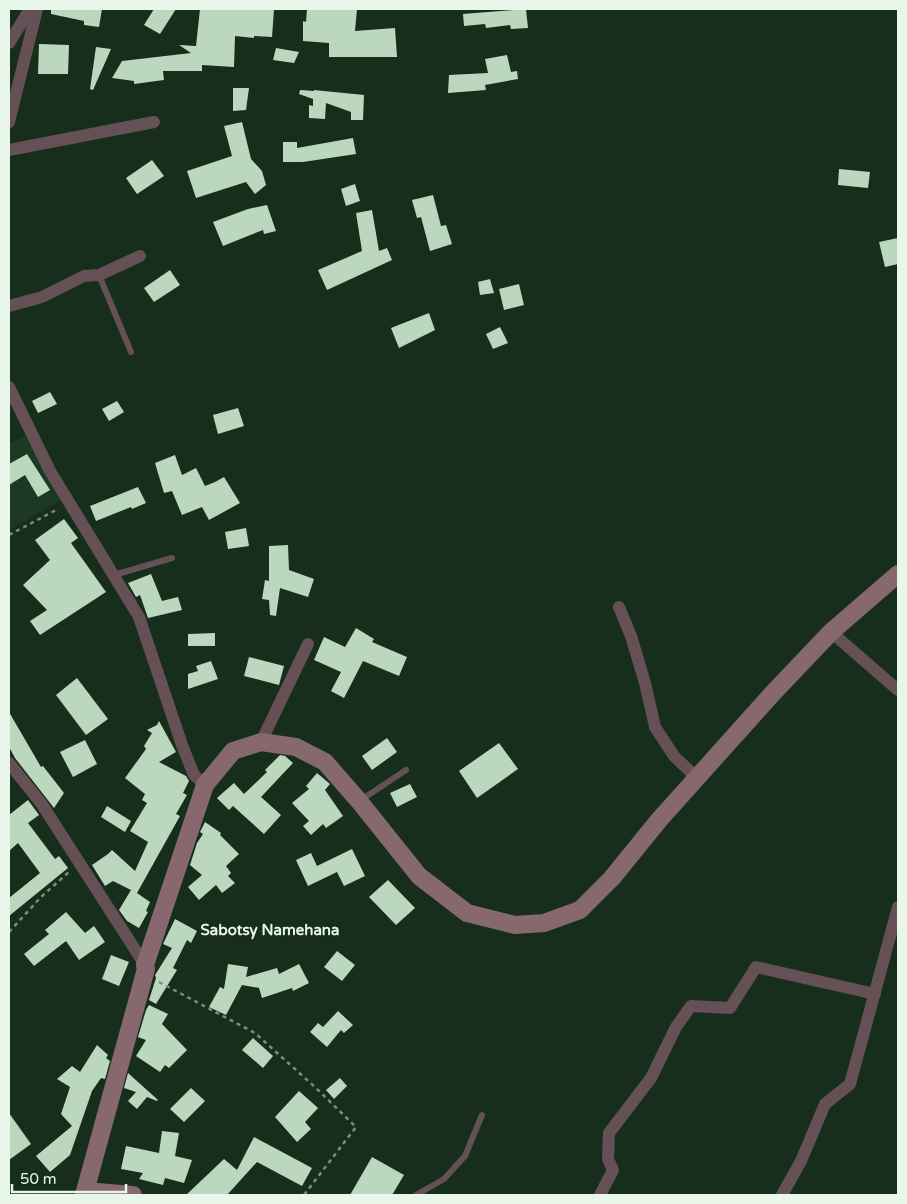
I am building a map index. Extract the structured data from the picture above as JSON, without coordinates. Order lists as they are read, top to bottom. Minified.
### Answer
{"districts":["Sabotsy Namehana"],"scale_bar":"50 m"}
